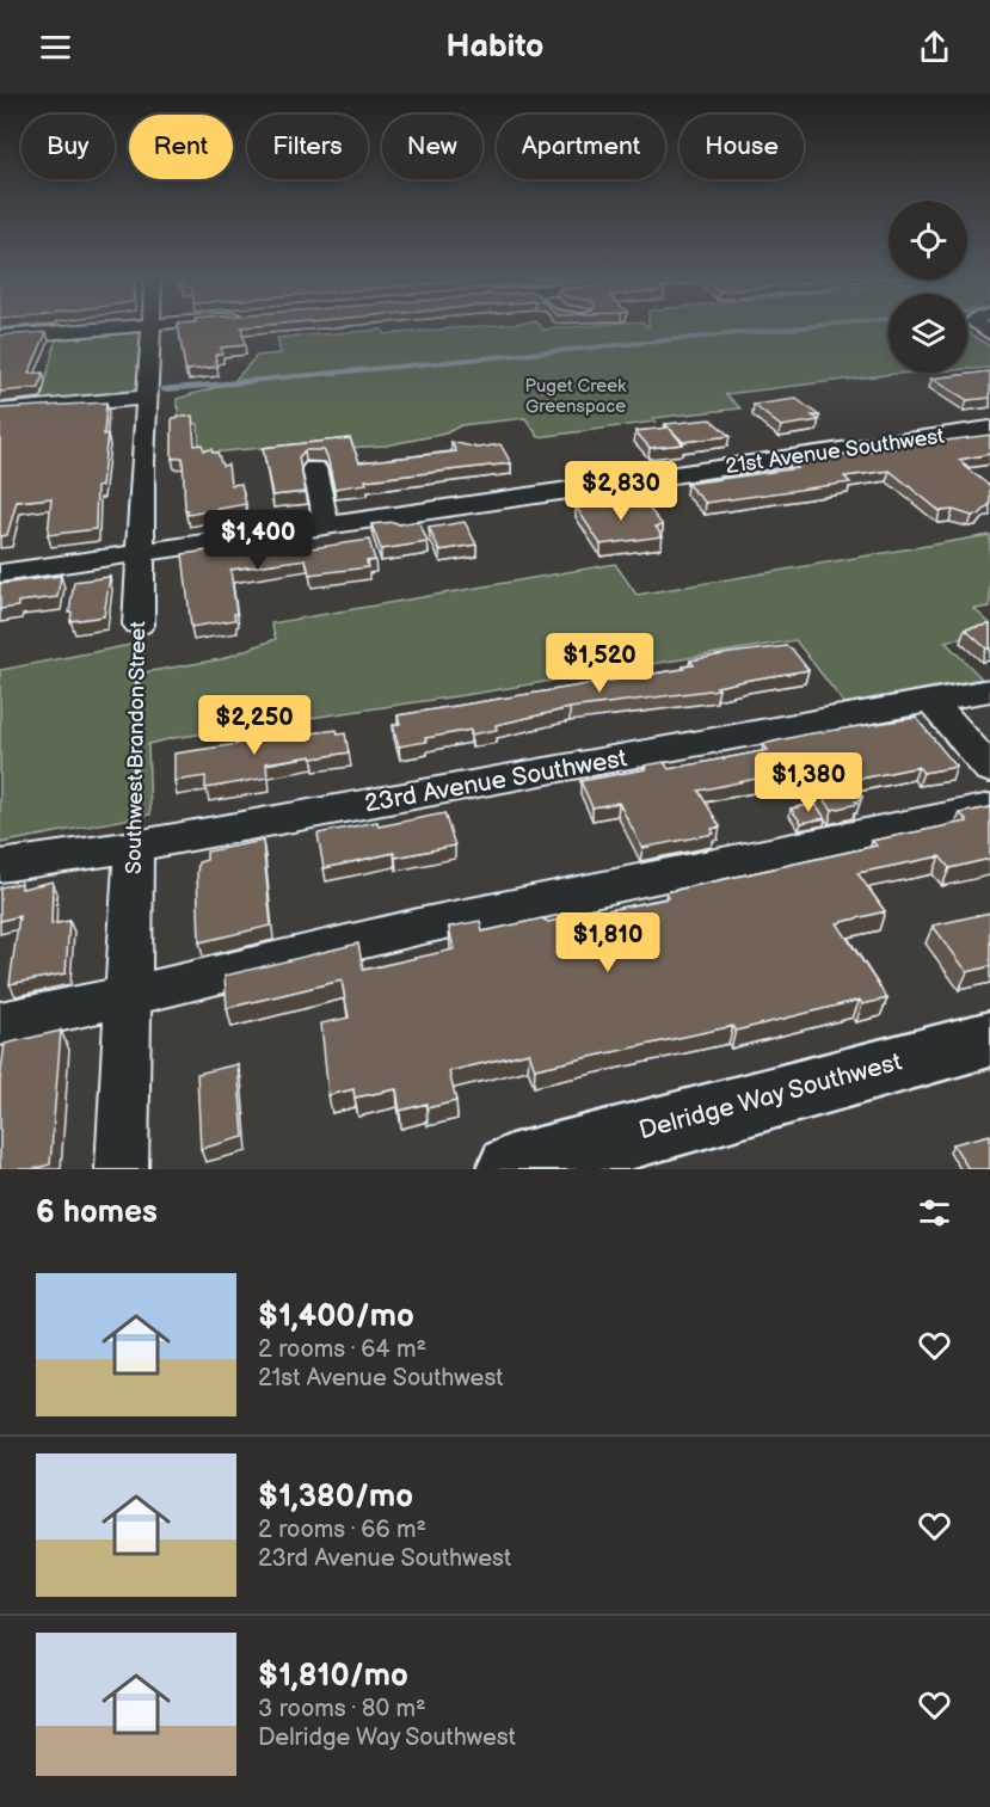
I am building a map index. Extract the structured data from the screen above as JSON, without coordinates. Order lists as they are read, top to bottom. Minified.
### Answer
{"streets":{"main road":["Delridge Way Southwest"],"street":["21st Avenue Southwest","Southwest Brandon Street","23rd Avenue Southwest"]},"crossings":[["21st Avenue Southwest","Southwest Brandon Street"],["Southwest Brandon Street","23rd Avenue Southwest"]],"parks":["Puget Creek Greenspace"],"page":{"header":"Habito","chip":["Buy","Rent","Filters","New","Apartment","House"],"price":["$2,830","$1,400","$1,520","$2,250","$1,380","$1,810"],"heading":"6 homes","list":[{"name":"$1,400/mo","note":"2 rooms · 64 m² · 21st Avenue Southwest"},{"name":"$1,380/mo","note":"2 rooms · 66 m² · 23rd Avenue Southwest"},{"name":"$1,810/mo","note":"3 rooms · 80 m² · Delridge Way Southwest"}]}}
